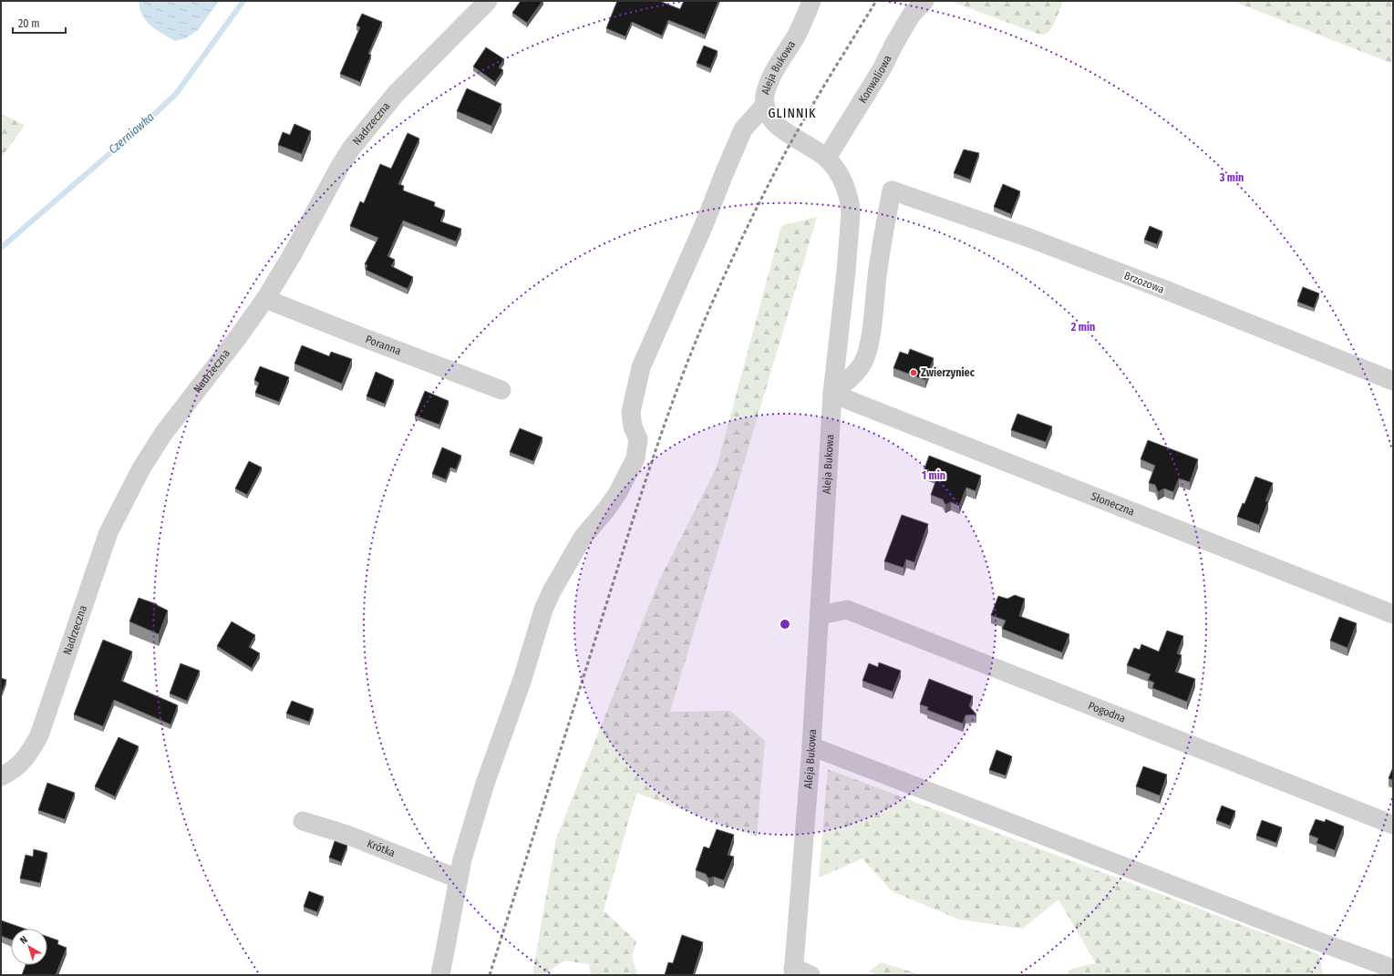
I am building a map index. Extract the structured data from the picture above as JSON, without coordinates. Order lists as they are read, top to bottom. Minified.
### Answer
{"streets":{"street":["Aleja Bukowa","Konwaliowa","Nadrzeczna","Brzozowa","Poranna","Słoneczna","Pogodna","Krótka"]},"crossings":[["Aleja Bukowa","Konwaliowa"],["Aleja Bukowa","Brzozowa"],["Aleja Bukowa","Słoneczna"],["Aleja Bukowa","Pogodna"],["Nadrzeczna","Poranna"],["Brzozowa","Słoneczna"]],"districts":["GLINNIK"],"water":["Czerniawka"],"places":["Zwierzyniec"],"scale_bar":"20 m","north":"top left","rings":["3 min","2 min","1 min"]}
